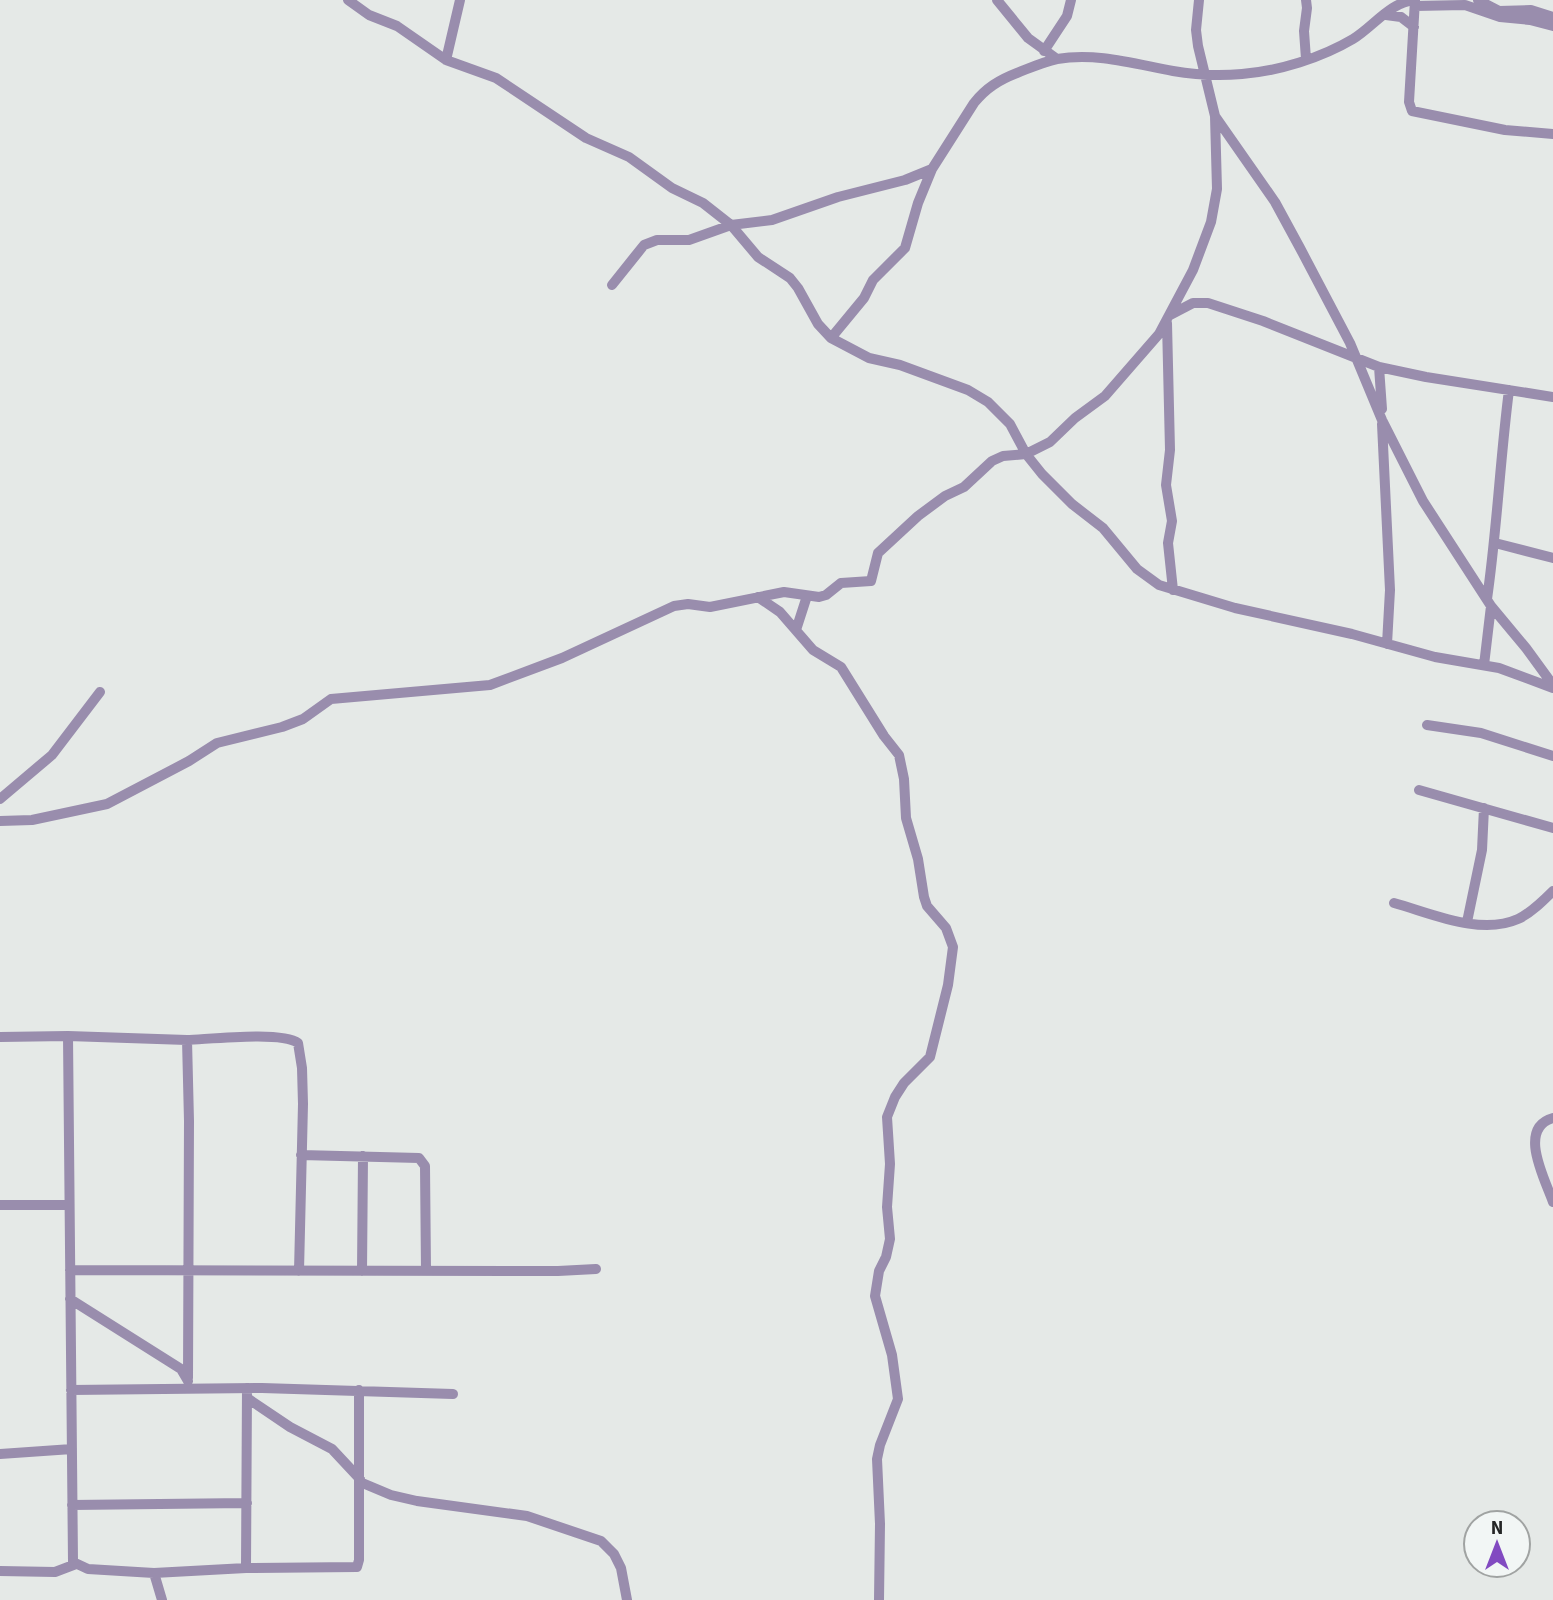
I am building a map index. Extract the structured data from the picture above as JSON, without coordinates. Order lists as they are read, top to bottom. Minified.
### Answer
{"north":"top"}
